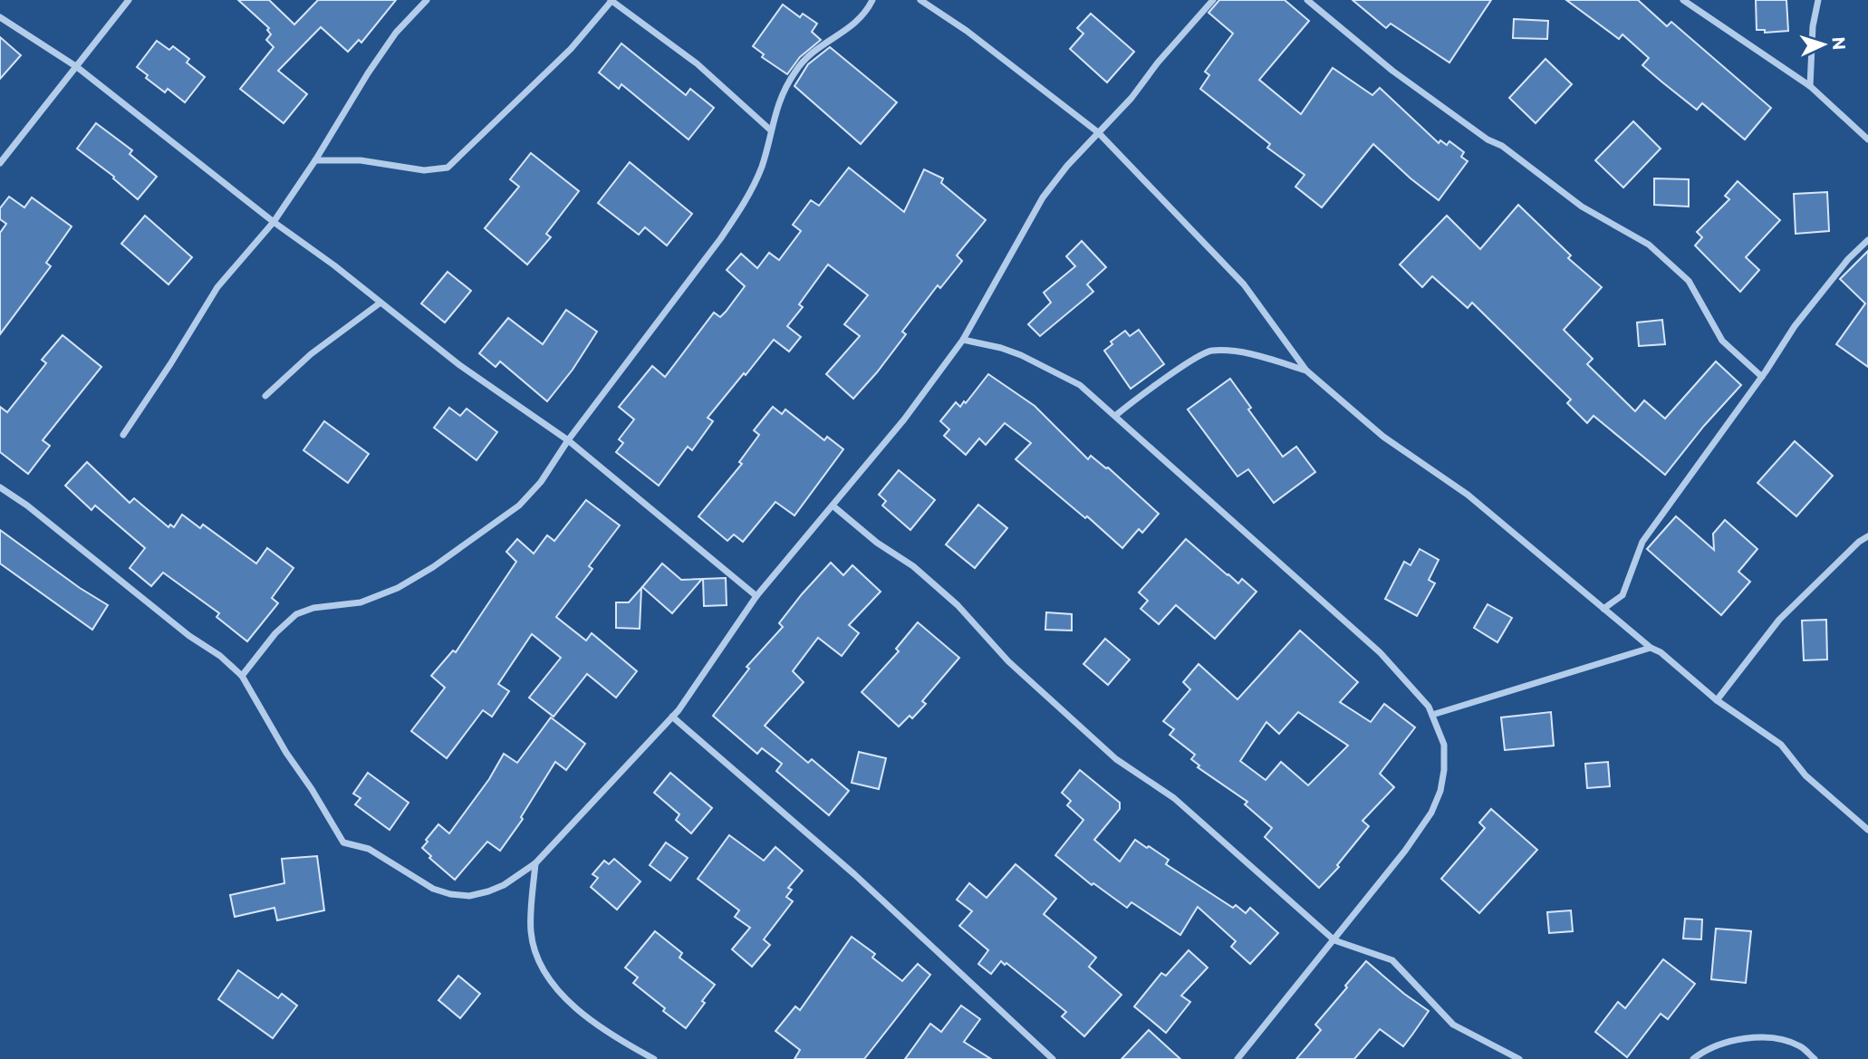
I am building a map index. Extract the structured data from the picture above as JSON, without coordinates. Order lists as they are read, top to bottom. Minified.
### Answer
{"north":"right"}
